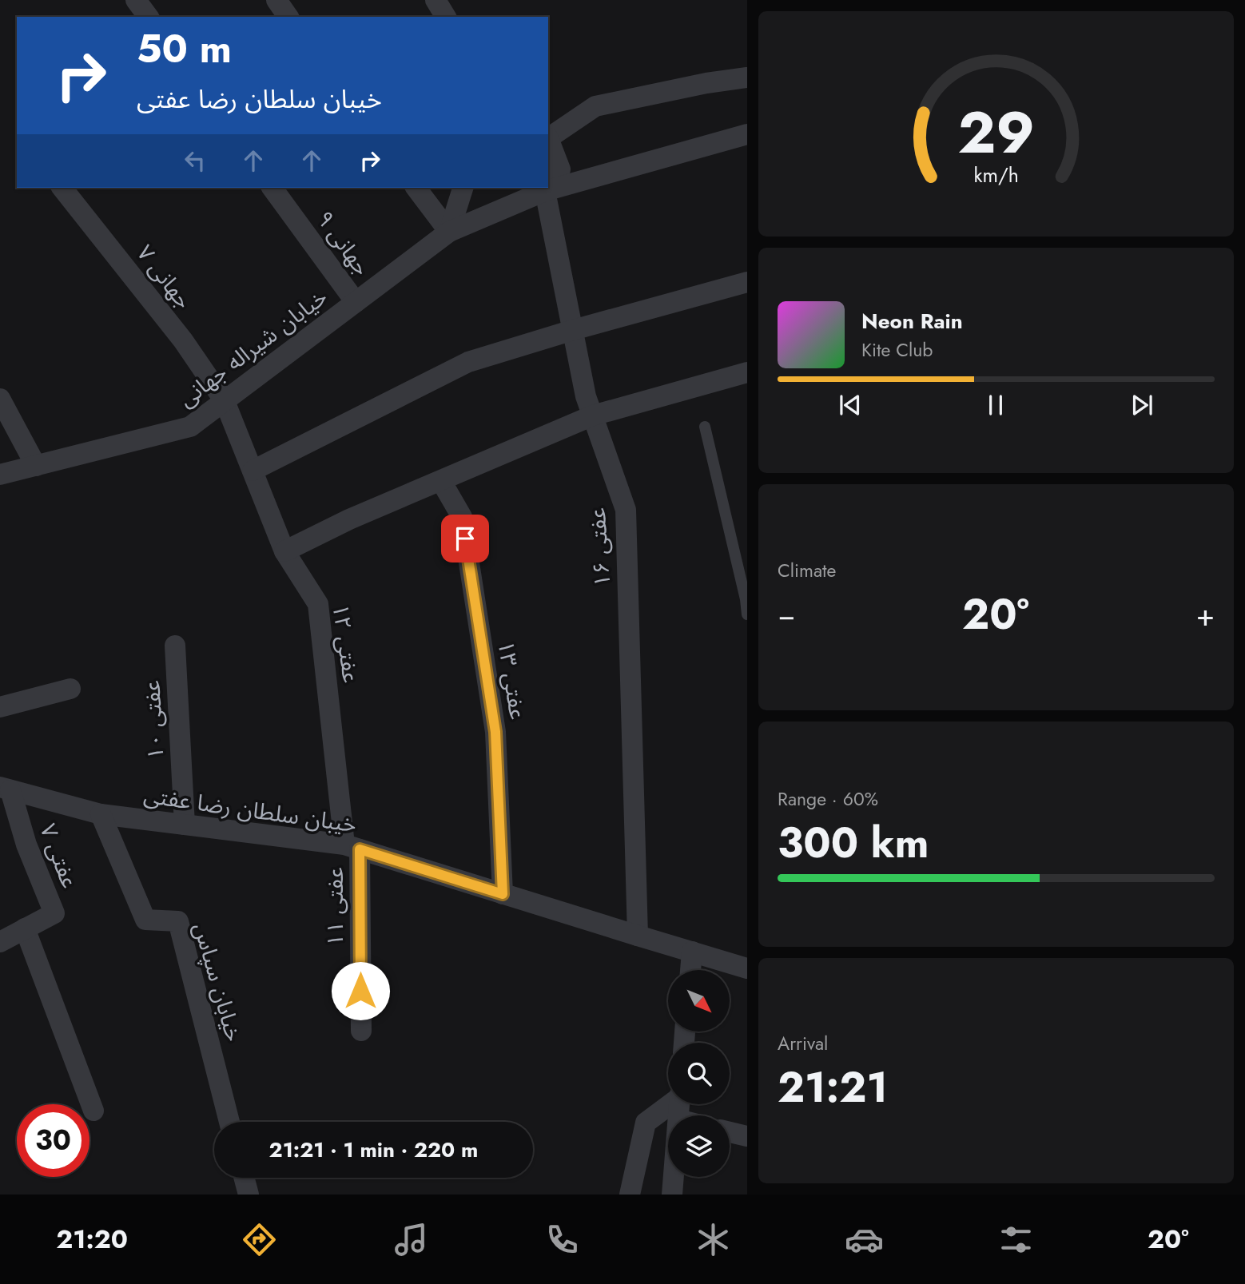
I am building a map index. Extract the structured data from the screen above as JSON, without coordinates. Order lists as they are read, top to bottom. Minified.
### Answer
{"streets":{"street":["جهانی ۹","جهانی ۷","خیابان شیراله جهانی","عفتی ۱۶","عفتی ۱۲","عفتی ۱۳","عفتی ۱۰","خیبان سلطان رضا عفتی","عفتی ۷","عفتی ۱۱","خیابان سپاس"]},"crossings":[["جهانی ۹","خیابان شیراله جهانی"],["جهانی ۷","خیابان شیراله جهانی"],["جهانی ۷","عفتی ۱۲"],["خیابان شیراله جهانی","عفتی ۱۶"],["خیابان شیراله جهانی","عفتی ۱۲"],["عفتی ۱۶","خیبان سلطان رضا عفتی"],["عفتی ۱۲","خیبان سلطان رضا عفتی"],["عفتی ۱۲","عفتی ۱۱"],["عفتی ۱۳","خیبان سلطان رضا عفتی"],["عفتی ۱۰","خیبان سلطان رضا عفتی"],["خیبان سلطان رضا عفتی","عفتی ۷"],["خیبان سلطان رضا عفتی","عفتی ۱۱"],["خیبان سلطان رضا عفتی","خیابان سپاس"]],"north":"bottom right","page":{"turn":["50 m","خیبان سلطان رضا عفتی"],"song":["Neon Rain","Kite Club"],"tile":["Climate",["Range · 60%","300 km"],["Arrival","21:21"]],"heat":["−","20°","+"],"limit":"30","trip":"21:21 · 1 min · 220 m","tabs":["21:20","20°"],"gauge":["29","km/h"]}}
